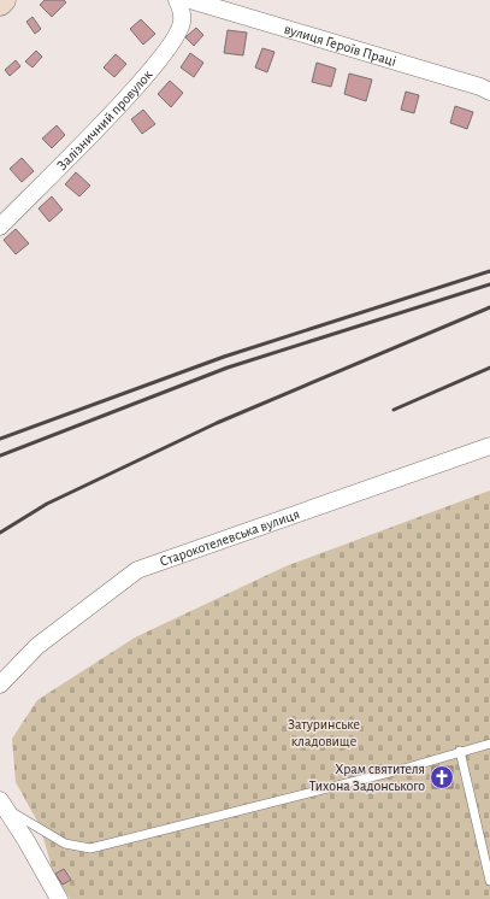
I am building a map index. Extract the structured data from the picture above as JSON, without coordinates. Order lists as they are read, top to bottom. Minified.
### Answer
{"streets":{"street":["вулиця Героїв Праці","Залізничний провулок","Старокотелевська вулиця"]},"parks":["Затуринське кладовище"],"places":{"church":["Храм святителя Тихона Задонського"]}}
